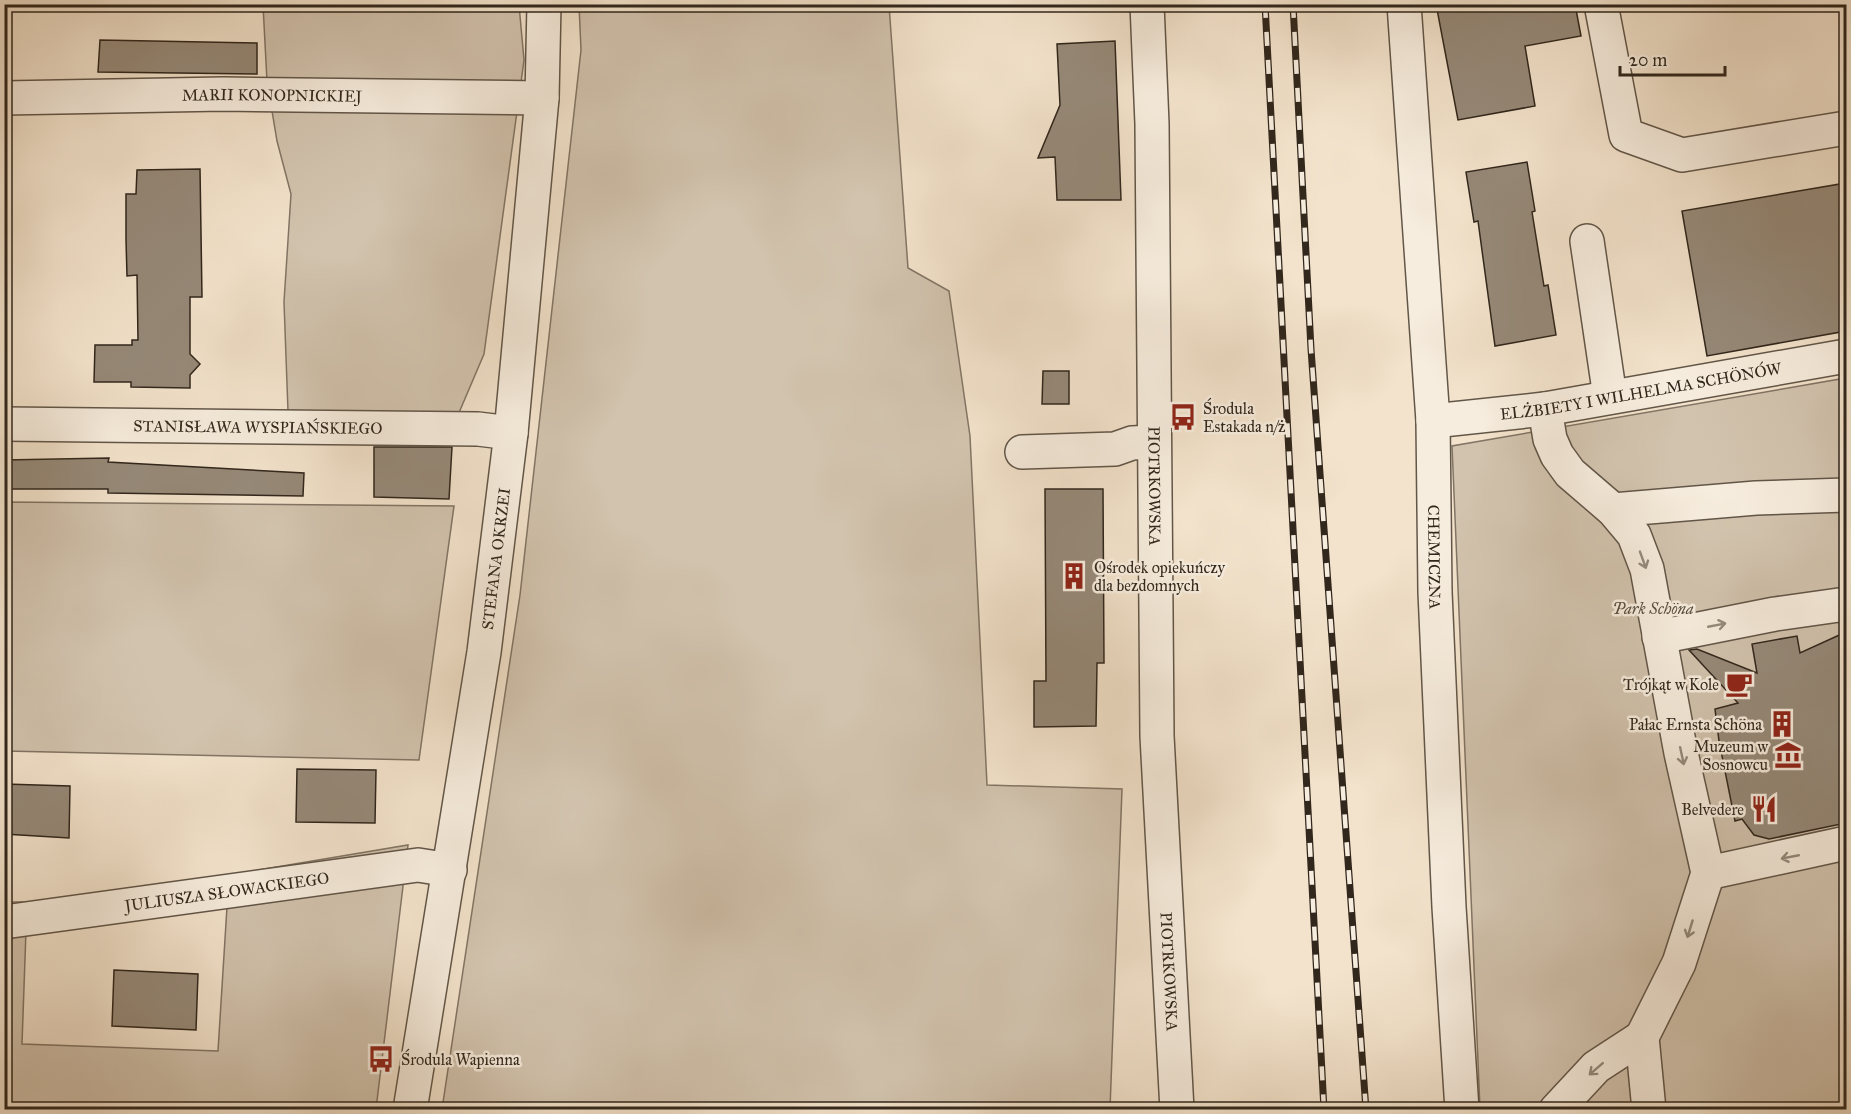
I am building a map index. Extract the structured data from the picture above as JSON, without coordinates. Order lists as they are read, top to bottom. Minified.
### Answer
{"streets":{"street":["MARII KONOPNICKIEJ","ELŻBIETY I WILHELMA SCHÖNÓW","STANISŁAWA WYSPIAŃSKIEGO","PIOTRKOWSKA","CHEMICZNA","STEFANA OKRZEI","JULIUSZA SŁOWACKIEGO"]},"crossings":[["MARII KONOPNICKIEJ","STEFANA OKRZEI"],["ELŻBIETY I WILHELMA SCHÖNÓW","CHEMICZNA"],["STANISŁAWA WYSPIAŃSKIEGO","STEFANA OKRZEI"],["STEFANA OKRZEI","JULIUSZA SŁOWACKIEGO"]],"parks":["Park Schöna"],"places":{"bus stop":["Środula Estakada n/ż","Środula Wapienna"],"building":["Ośrodek opiekuńczy dla bezdomnych","Pałac Ernsta Schöna"],"cafe":["Trójkąt w Kole"],"museum":["Muzeum w Sosnowcu"],"restaurant":["Belvedere"]},"scale_bar":"20 m"}
